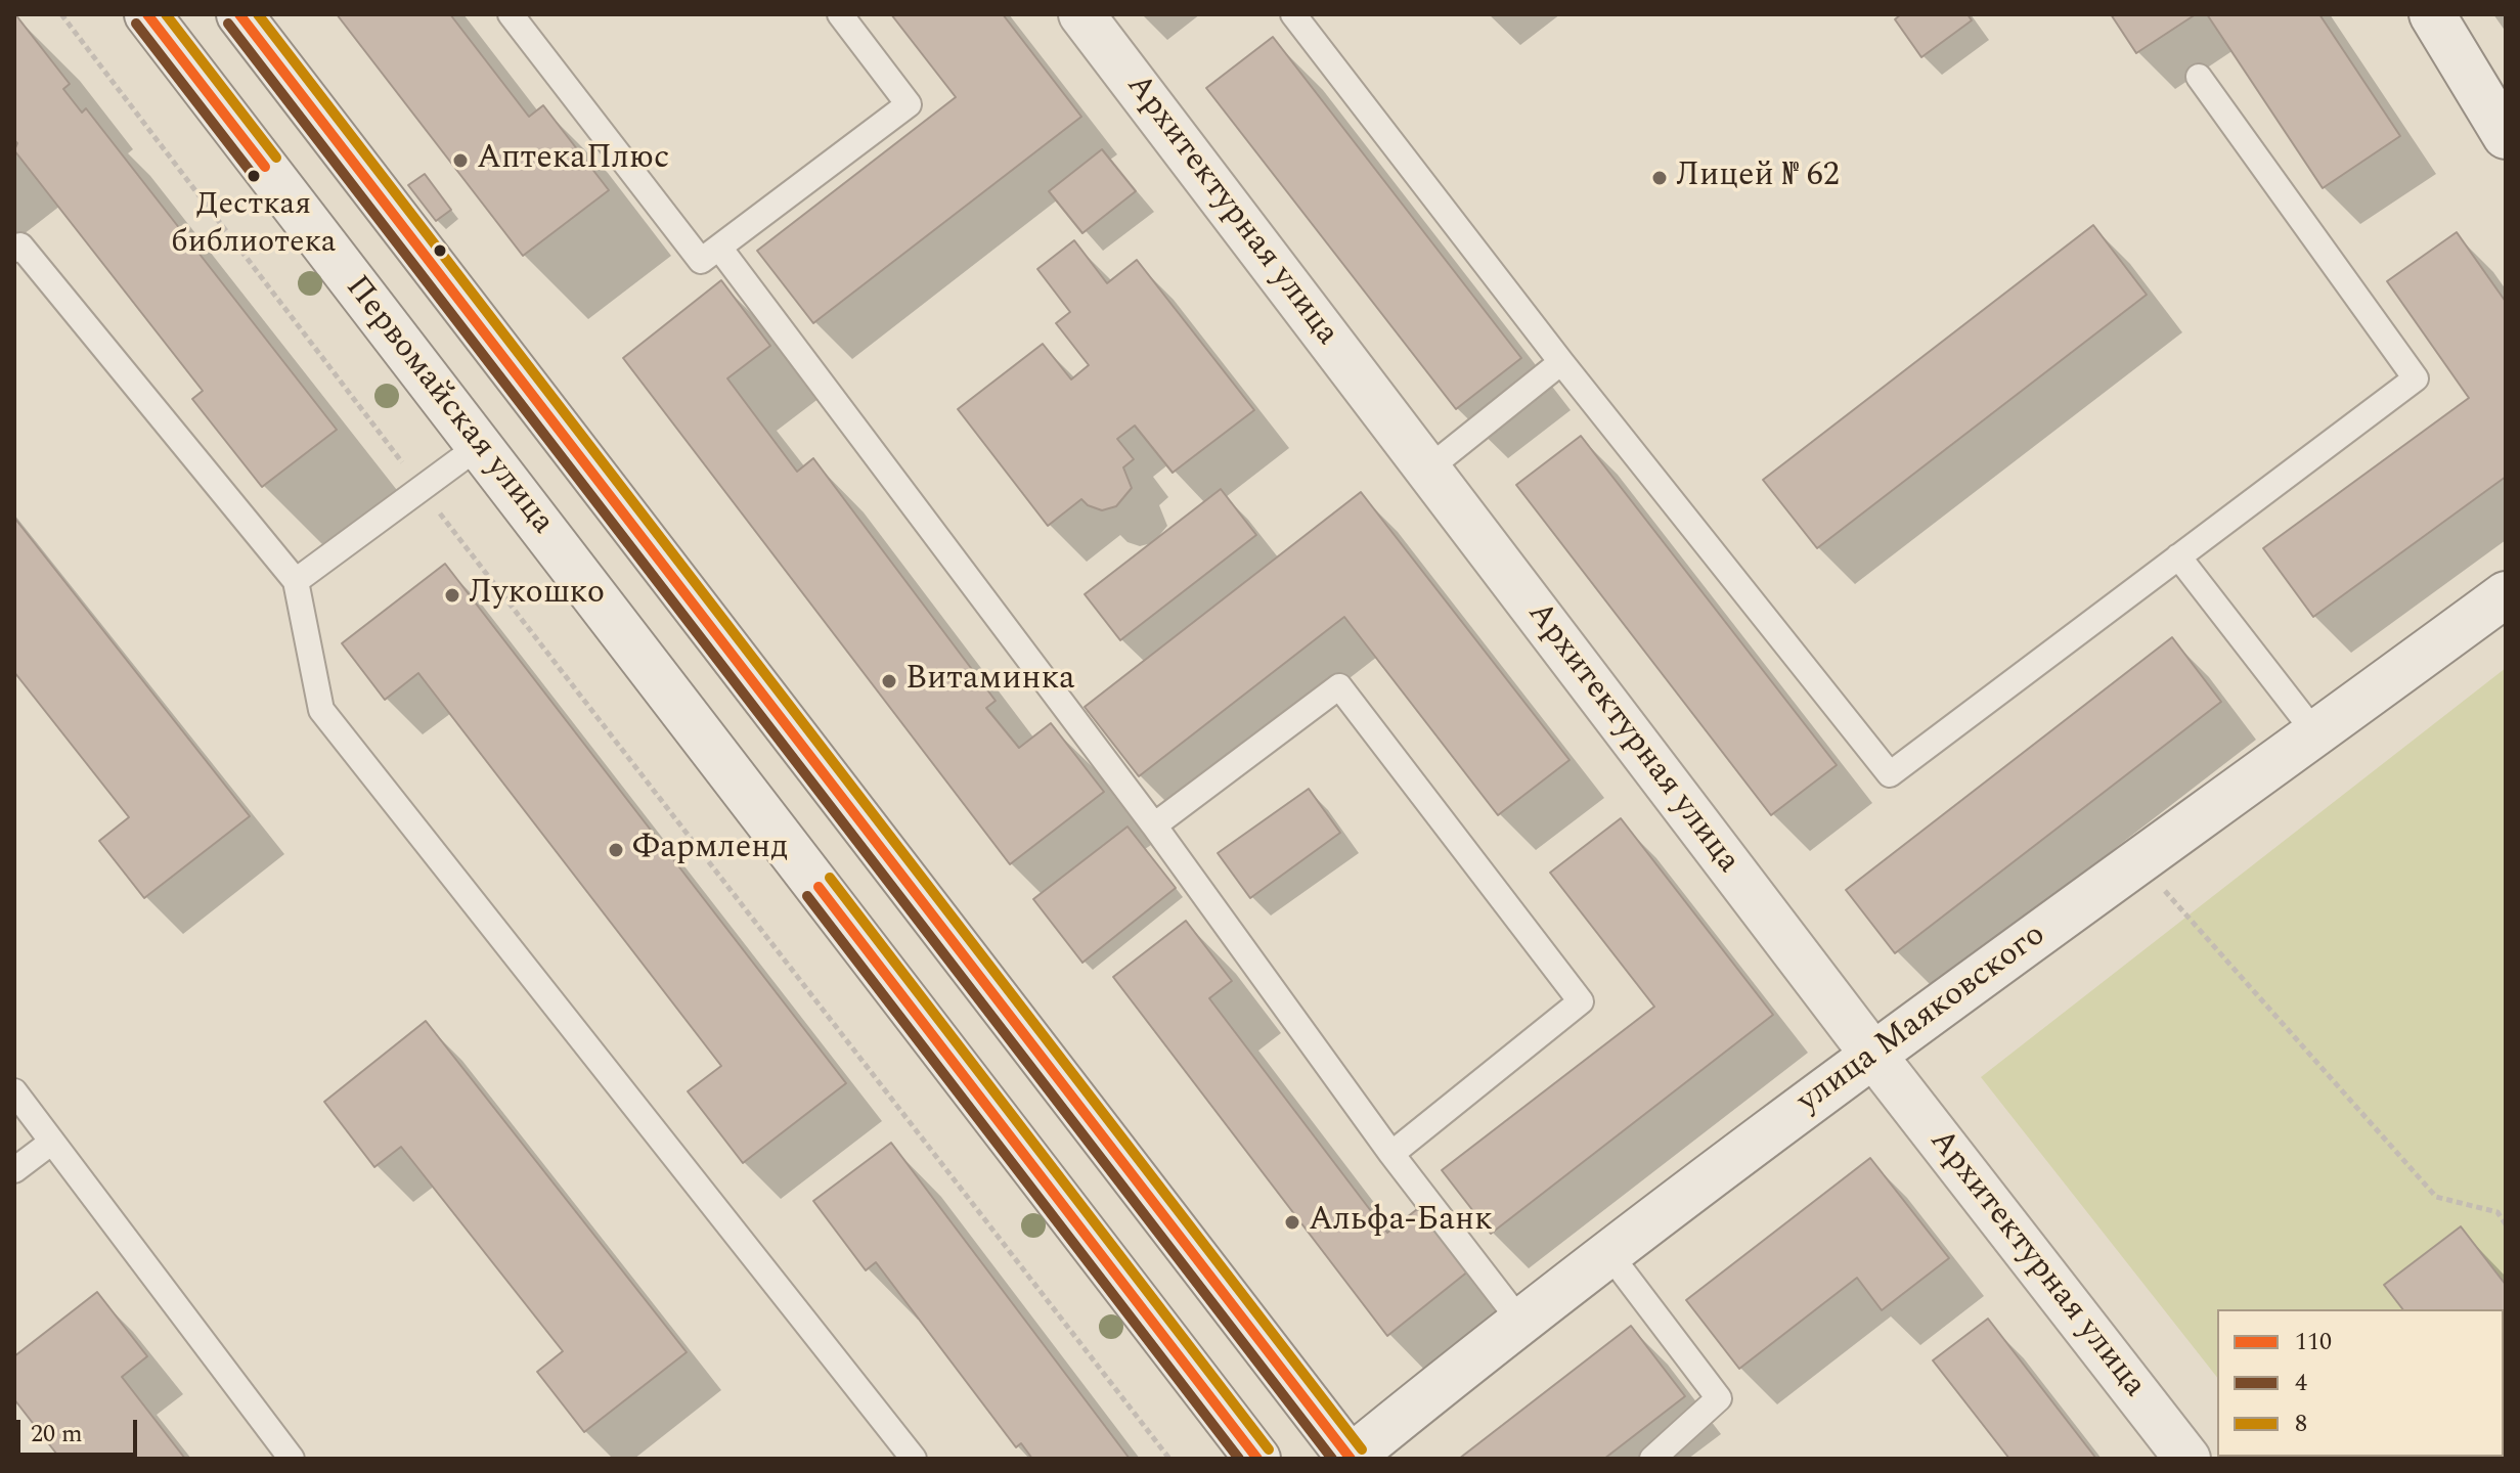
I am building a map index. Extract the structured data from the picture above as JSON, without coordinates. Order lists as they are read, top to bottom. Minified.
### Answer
{"streets":{"main road":["Архитектурная улица","Первомайская улица","улица Маяковского"]},"crossings":[["Архитектурная улица","улица Маяковского"]],"places":["АптекаПлюс","Десткая библиотека","Лицей № 62","Лукошко","Витаминка","Фармленд","Альфа-Банк"],"lines":["transit line 110","transit line 8","transit line 4"],"legend":["110","4","8"],"scale_bar":"20 m"}
